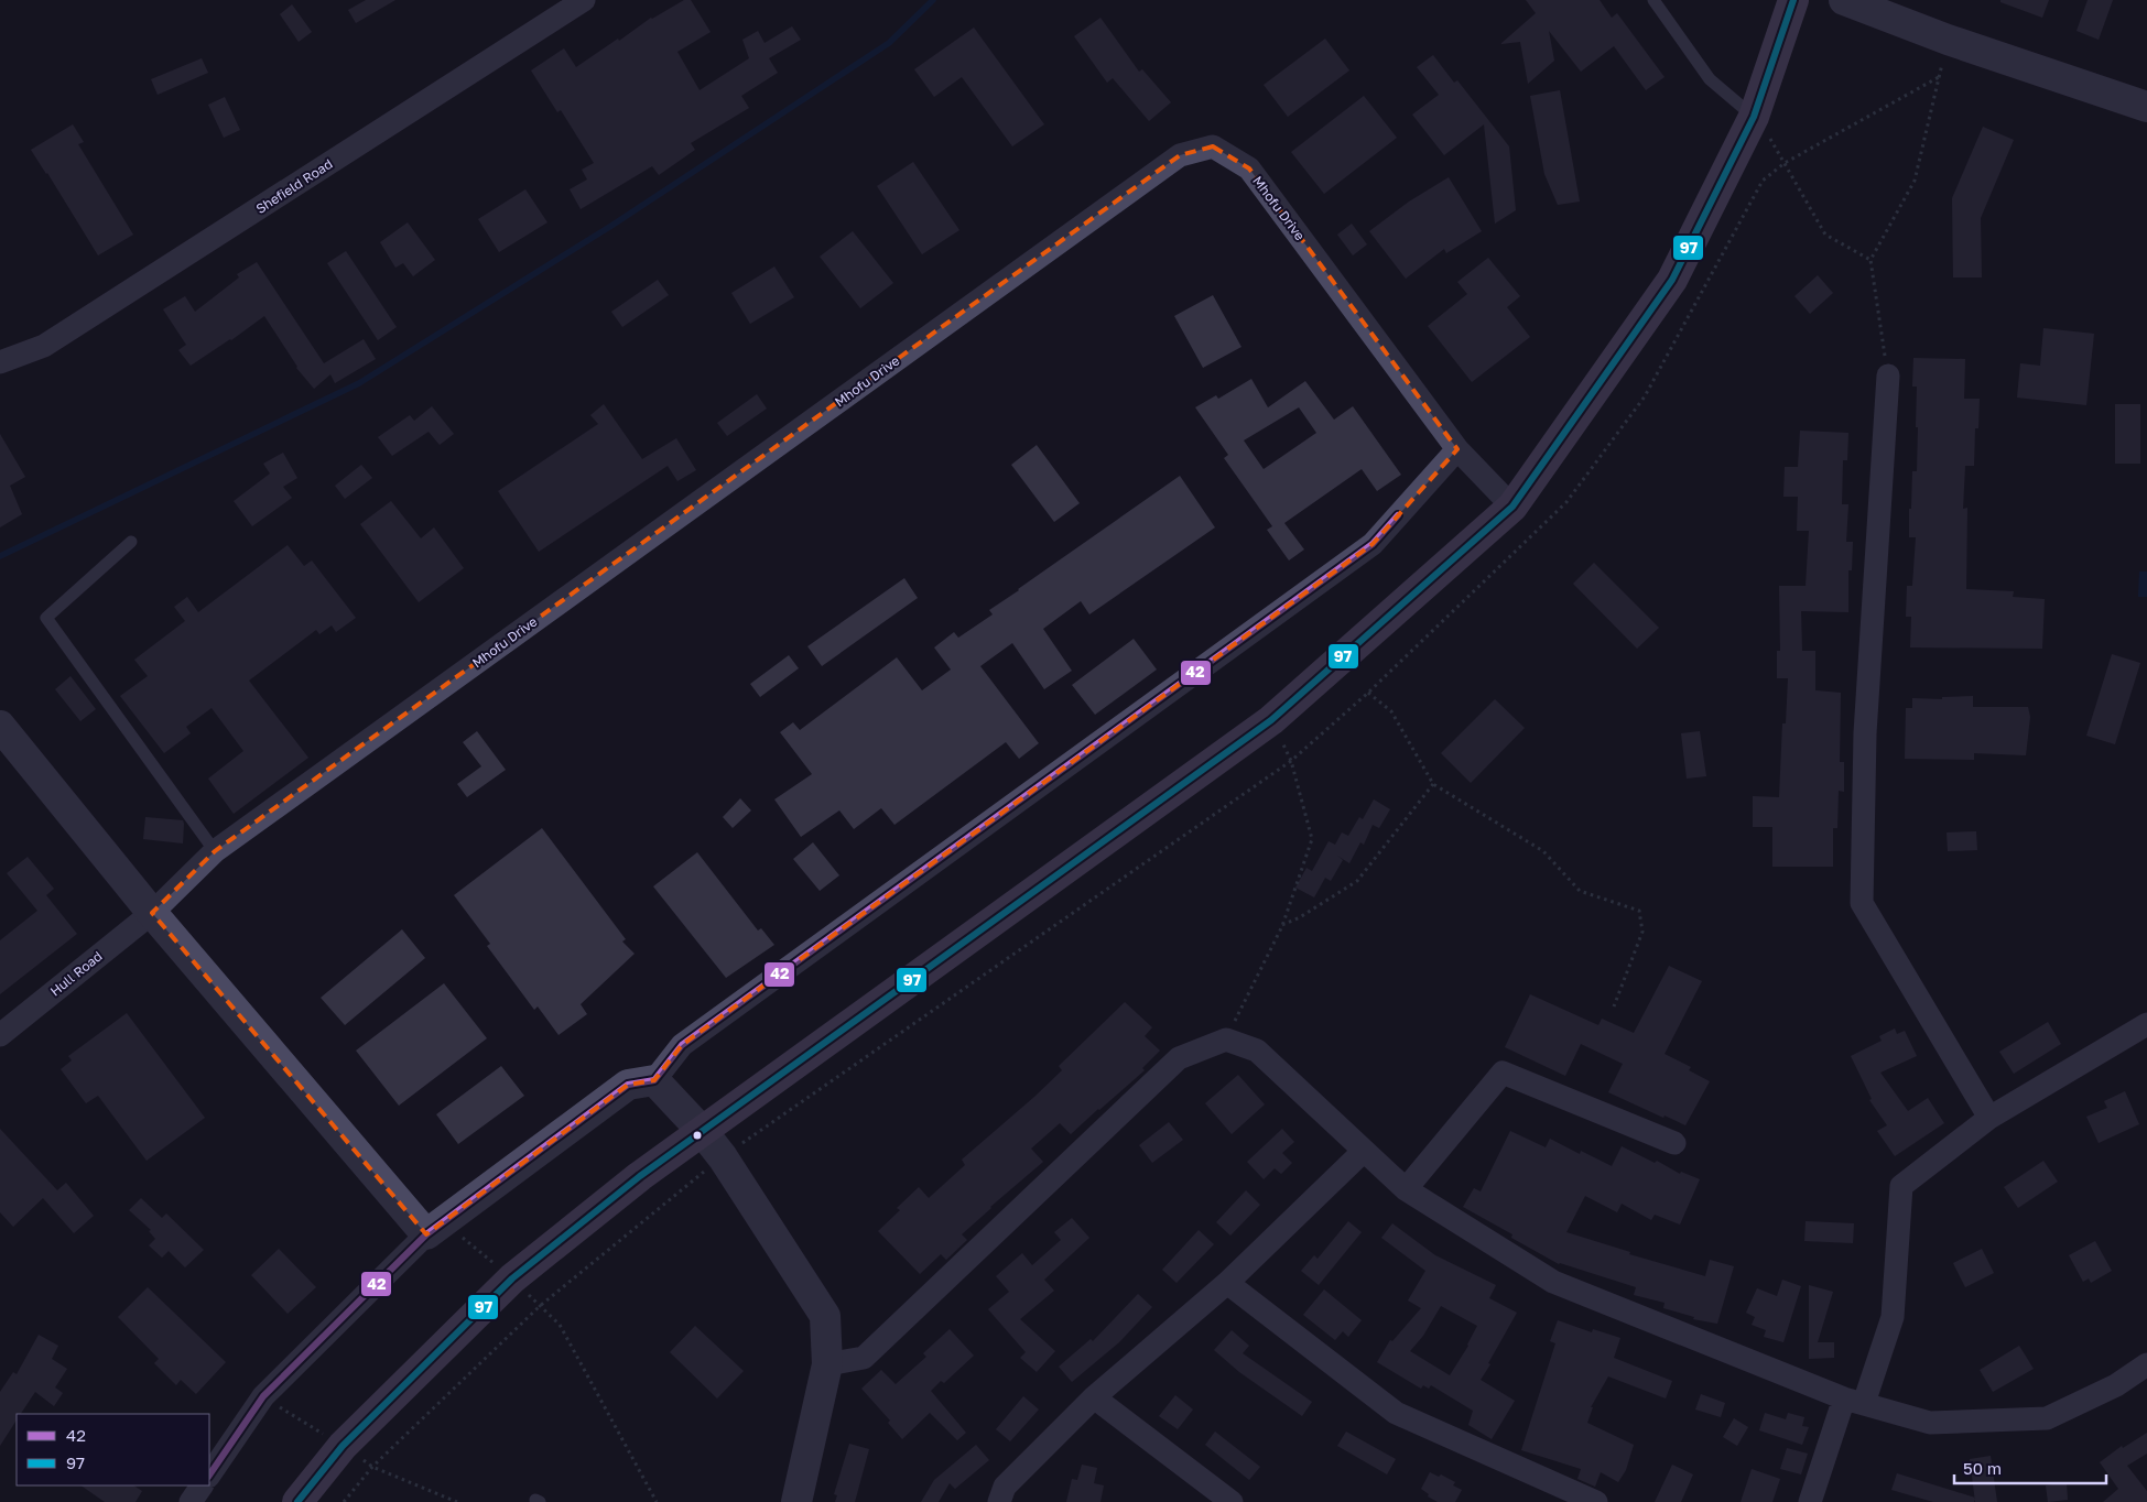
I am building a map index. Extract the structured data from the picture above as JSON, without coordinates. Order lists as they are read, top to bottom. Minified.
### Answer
{"streets":{"street":["Shefield Road","Mhofu Drive","Hull Road"]},"crossings":[["Mhofu Drive","Hull Road"]],"lines":["transit line 97","transit line 42"],"legend":["42","97"],"scale_bar":"50 m"}
